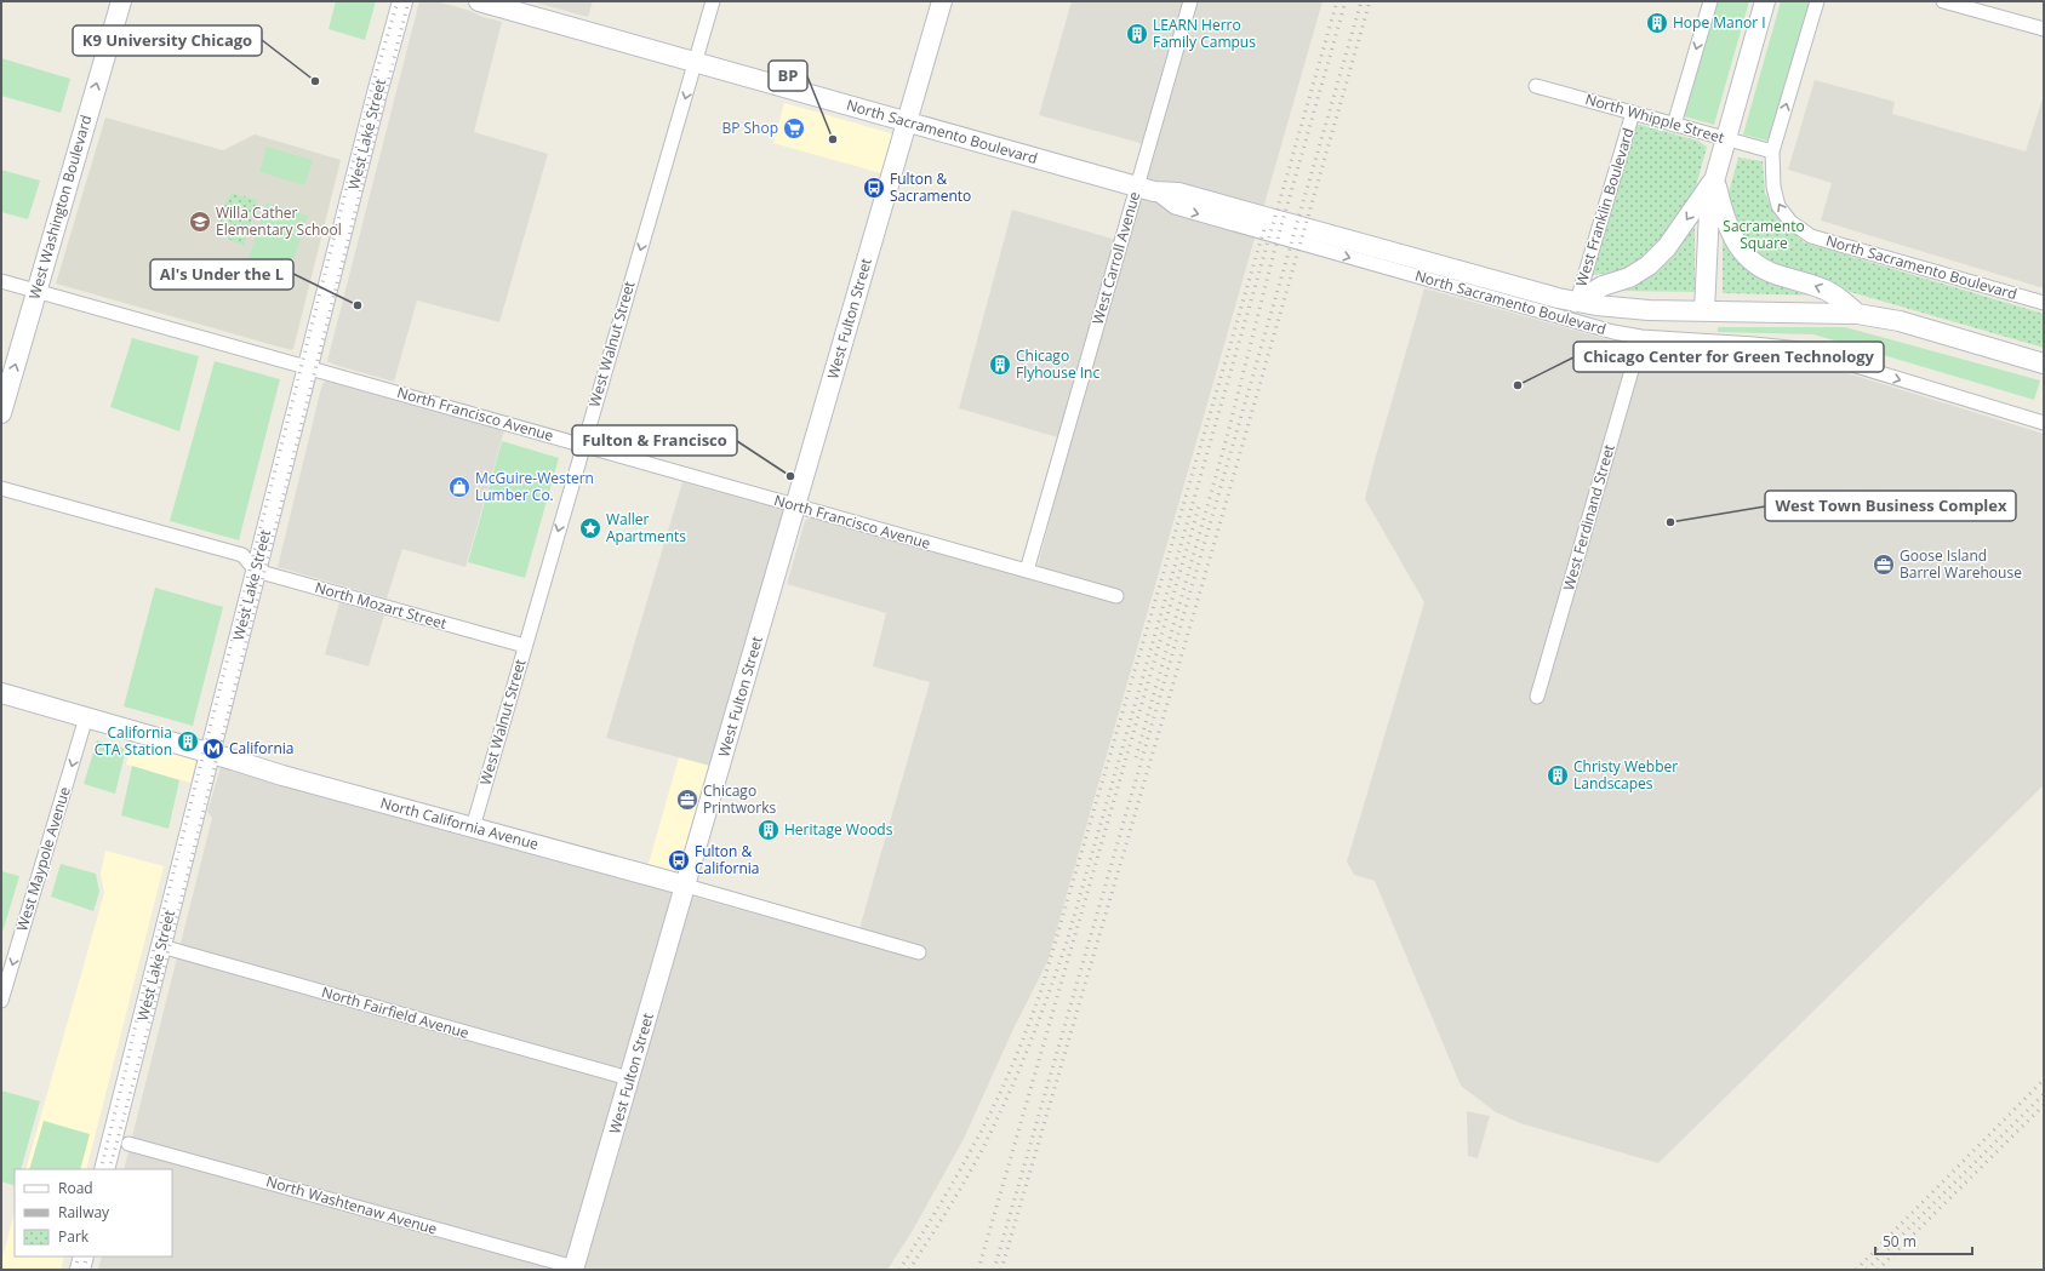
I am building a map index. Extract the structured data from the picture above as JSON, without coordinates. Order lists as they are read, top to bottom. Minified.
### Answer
{"streets":{"street":["North Whipple Street","North Sacramento Boulevard","West Lake Street","West Washington Boulevard","West Franklin Boulevard","West Carroll Avenue","West Fulton Street","West Walnut Street","North Francisco Avenue","West Ferdinand Street","North Mozart Street","North California Avenue","West Maypole Avenue","North Fairfield Avenue","North Washtenaw Avenue"]},"crossings":[["North Whipple Street","North Sacramento Boulevard"],["North Whipple Street","West Franklin Boulevard"],["North Sacramento Boulevard","West Franklin Boulevard"],["North Sacramento Boulevard","West Carroll Avenue"],["North Sacramento Boulevard","West Fulton Street"],["North Sacramento Boulevard","West Walnut Street"],["North Sacramento Boulevard","West Ferdinand Street"],["West Lake Street","North Francisco Avenue"],["West Lake Street","North Mozart Street"],["West Lake Street","North California Avenue"],["West Lake Street","North Fairfield Avenue"],["West Lake Street","North Washtenaw Avenue"],["West Washington Boulevard","North Francisco Avenue"],["West Carroll Avenue","North Francisco Avenue"],["West Fulton Street","North Francisco Avenue"],["West Fulton Street","North California Avenue"],["West Fulton Street","North Fairfield Avenue"],["West Fulton Street","North Washtenaw Avenue"],["West Walnut Street","North Francisco Avenue"],["West Walnut Street","North Mozart Street"],["West Walnut Street","North California Avenue"],["North California Avenue","West Maypole Avenue"]],"one_way":["West Washington Boulevard","West Walnut Street","West Maypole Avenue"],"parks":["Sacramento Square"],"places":{"building":["Hope Manor I","LEARN Herro Family Campus","Chicago Flyhouse Inc","California CTA Station","Christy Webber Landscapes","Heritage Woods"],"other":["K9 University Chicago","BP","Al's Under the L","Chicago Center for Green Technology","Fulton & Francisco","West Town Business Complex"],"supermarket":["BP Shop"],"bus stop":["Fulton & Sacramento","Fulton & California"],"school or university":["Willa Cather Elementary School"],"shop":["McGuire-Western Lumber Co."],"place":["Waller Apartments"],"office":["Goose Island Barrel Warehouse","Chicago Printworks"],"metro station":["California"]},"legend":["Road","Railway","Park"],"scale_bar":"50 m"}
